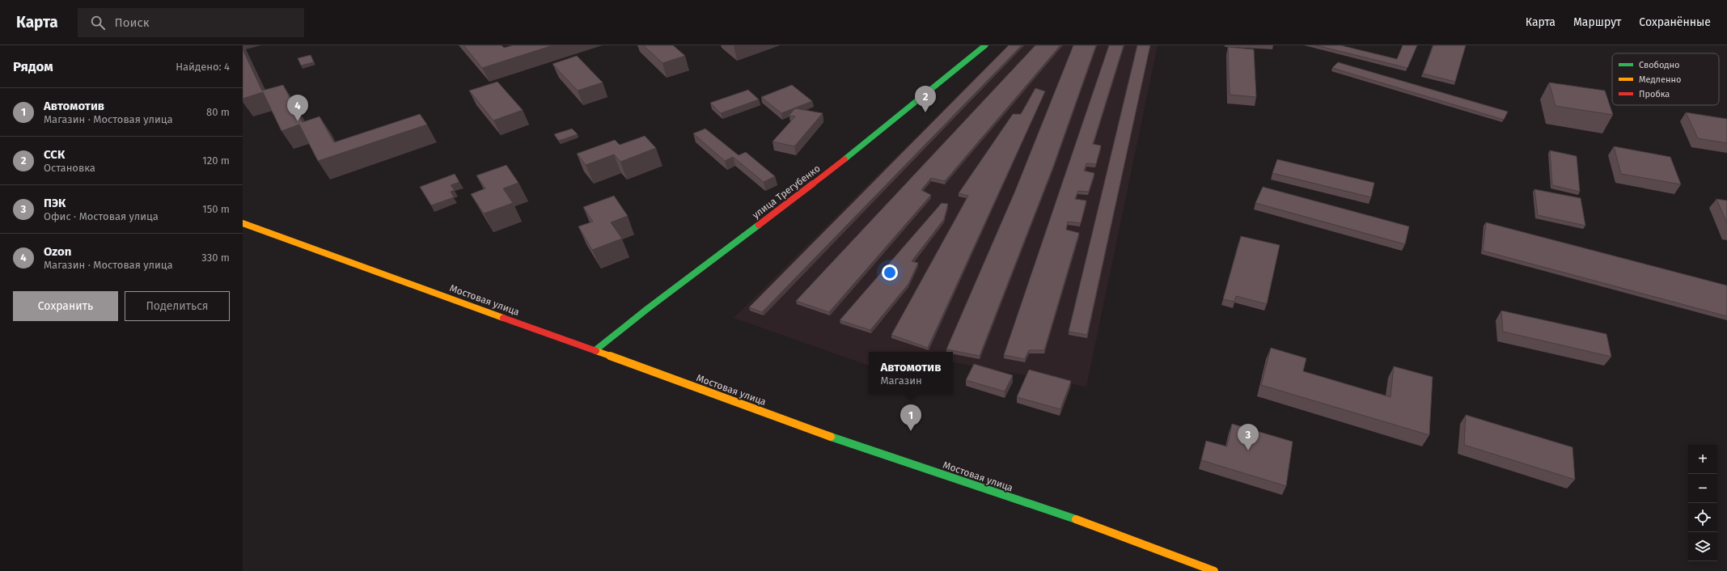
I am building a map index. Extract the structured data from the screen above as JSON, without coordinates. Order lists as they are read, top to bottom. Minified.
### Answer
{"streets":{"main road":["улица Трегубенко","Мостовая улица"]},"crossings":[["улица Трегубенко","Мостовая улица"]],"legend":["Свободно","Медленно","Пробка"],"page":{"header":"Карта","search":"Поиск","nav":["Карта","Маршрут","Сохранённые"],"heading":["Рядом","Найдено: 4"],"pins":["2","4","1","3"],"list":[{"mark":"1","name":"Автомотив","note":"Магазин · Мостовая улица","value":"80 m"},{"mark":"2","name":"ССК","note":"Остановка","value":"120 m"},{"mark":"3","name":"ПЭК","note":"Офис · Мостовая улица","value":"150 m"},{"mark":"4","name":"Ozon","note":"Магазин · Мостовая улица","value":"330 m"}],"buttons":["Сохранить","Поделиться"],"popup":["Автомотив","Магазин"],"map_buttons":["+","−"]}}
